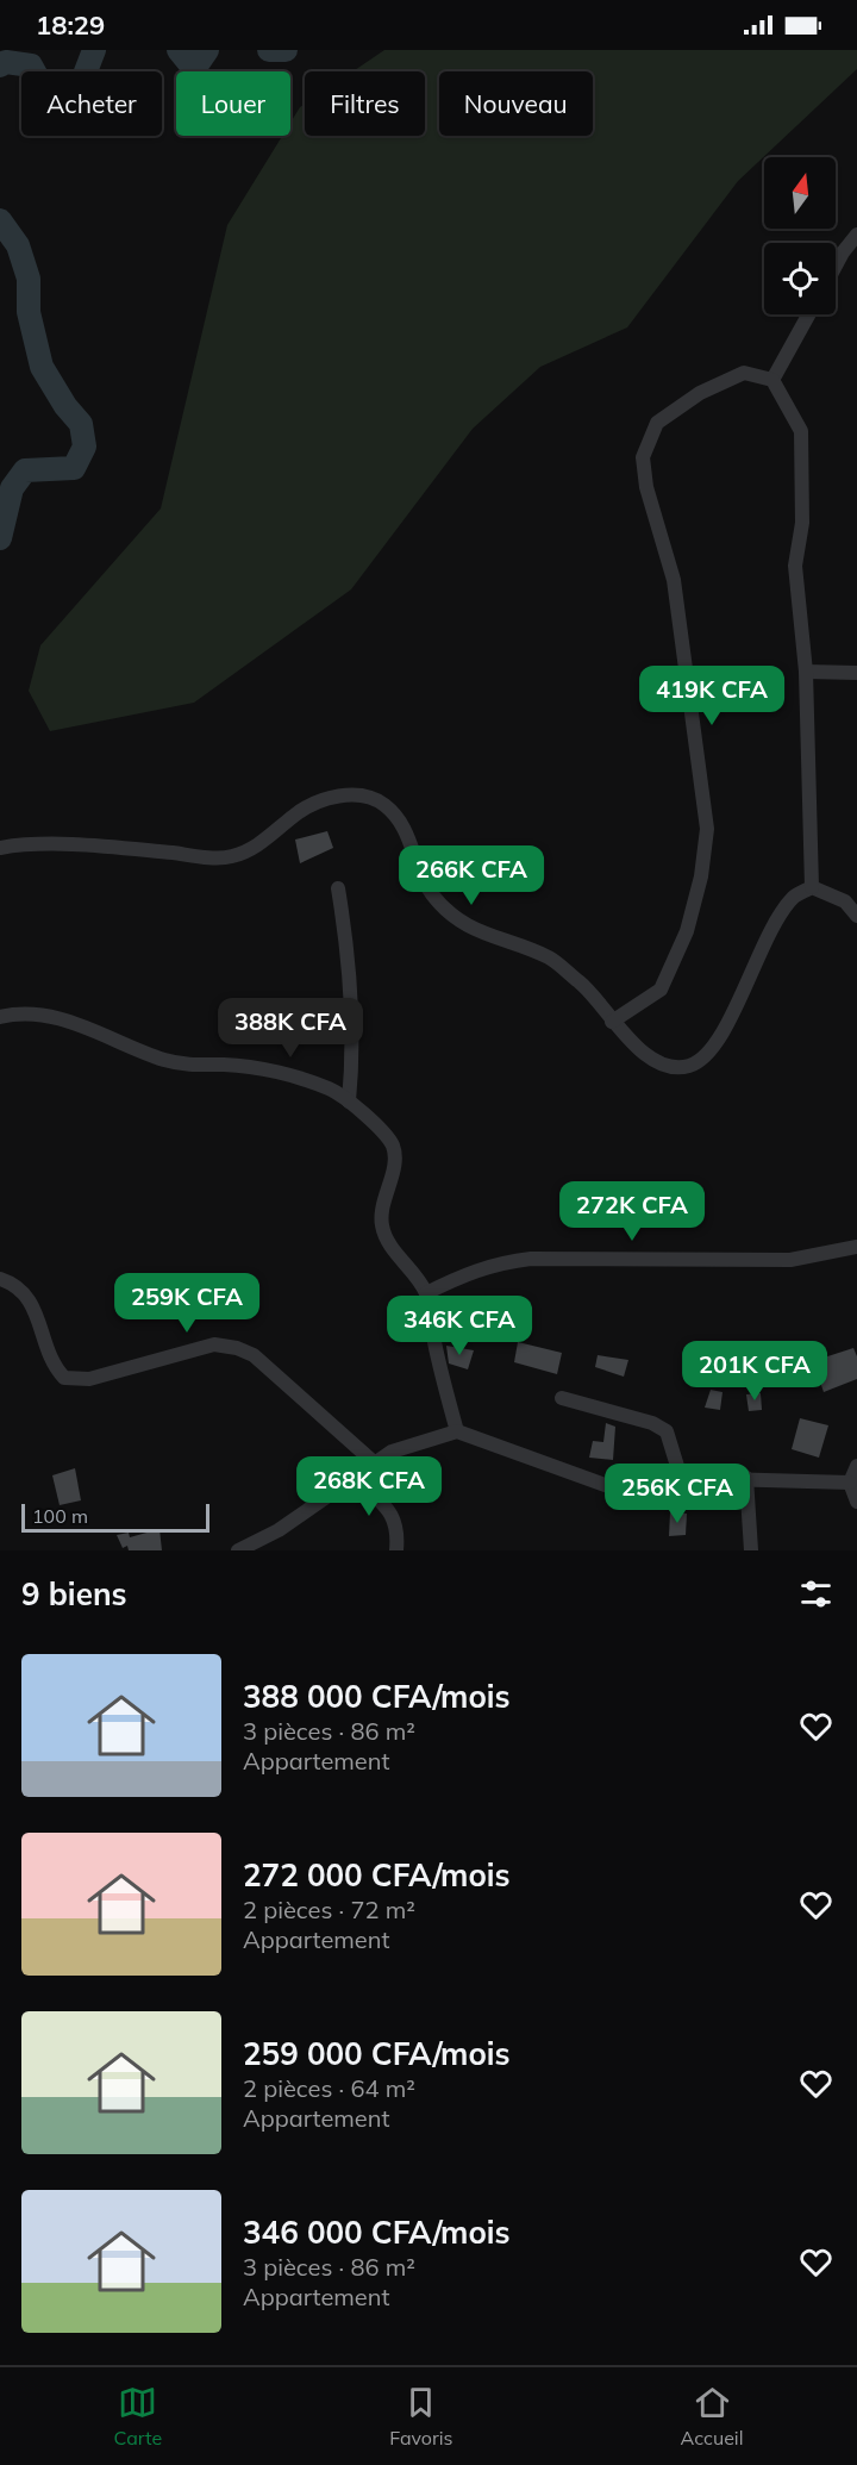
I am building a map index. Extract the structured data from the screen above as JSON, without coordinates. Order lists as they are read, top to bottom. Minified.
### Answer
{"scale_bar":"100 m","north":"top","page":{"status":"18:29","chip":["Acheter","Louer","Filtres","Nouveau"],"price":["419K CFA","266K CFA","388K CFA","272K CFA","259K CFA","346K CFA","201K CFA","268K CFA","256K CFA"],"scale":"100 m","heading":"9 biens","list":[{"name":"388 000 CFA/mois","note":"3 pièces · 86 m² · Appartement"},{"name":"272 000 CFA/mois","note":"2 pièces · 72 m² · Appartement"},{"name":"259 000 CFA/mois","note":"2 pièces · 64 m² · Appartement"},{"name":"346 000 CFA/mois","note":"3 pièces · 86 m² · Appartement"}],"tabs":["Carte","Favoris","Accueil"]}}
